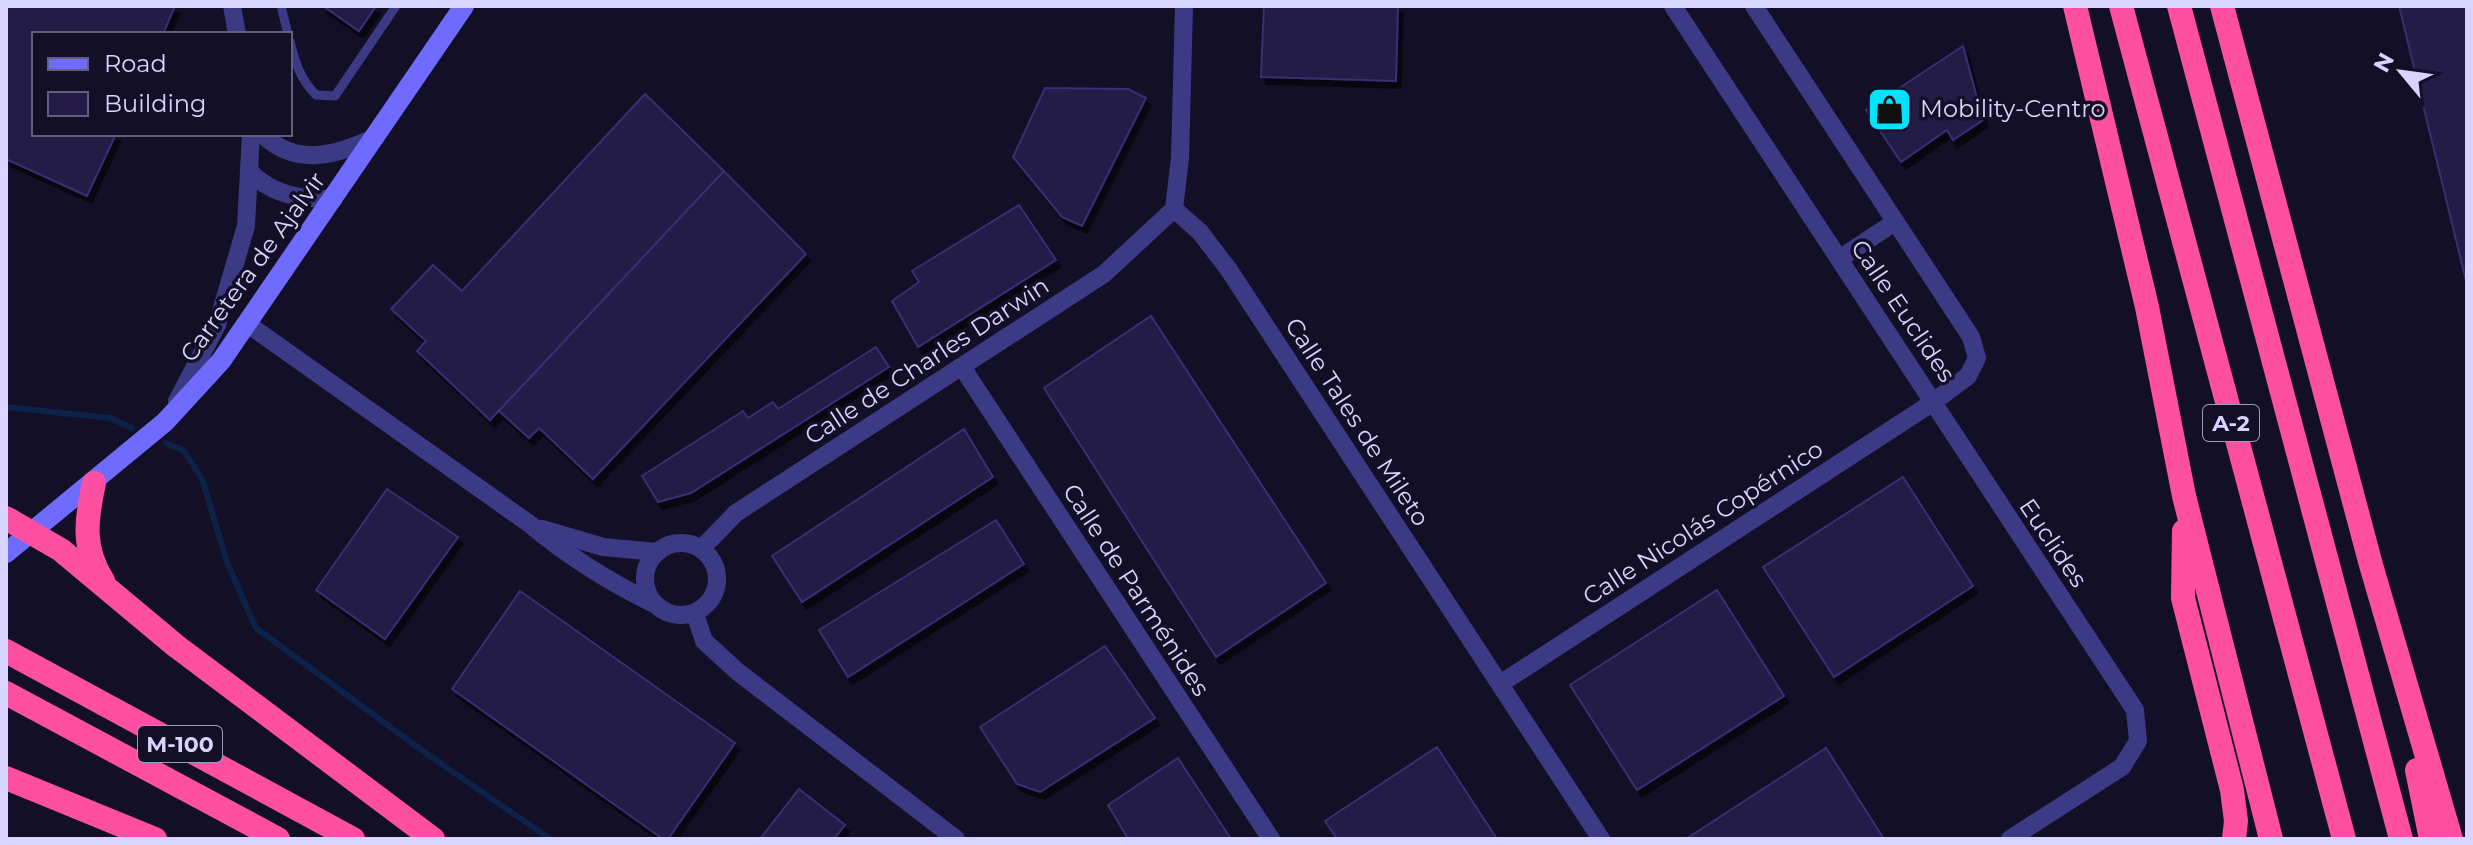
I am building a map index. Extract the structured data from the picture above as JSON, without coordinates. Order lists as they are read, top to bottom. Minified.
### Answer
{"streets":{"highway":["A-2","M-100"],"street":["Carretera de Ajalvir","Calle Euclides","Calle de Charles Darwin","Calle Tales de Mileto","Calle Nicolás Copérnico","Euclides","Calle de Parménides"]},"crossings":[["Calle Euclides","Calle Nicolás Copérnico"],["Calle Euclides","Euclides"],["Calle de Charles Darwin","Calle Tales de Mileto"],["Calle de Charles Darwin","Calle de Parménides"],["Calle Tales de Mileto","Calle Nicolás Copérnico"],["Calle Nicolás Copérnico","Euclides"]],"places":{"shop":["Mobility-Centro"]},"legend":["Road","Building"],"north":"top left"}
